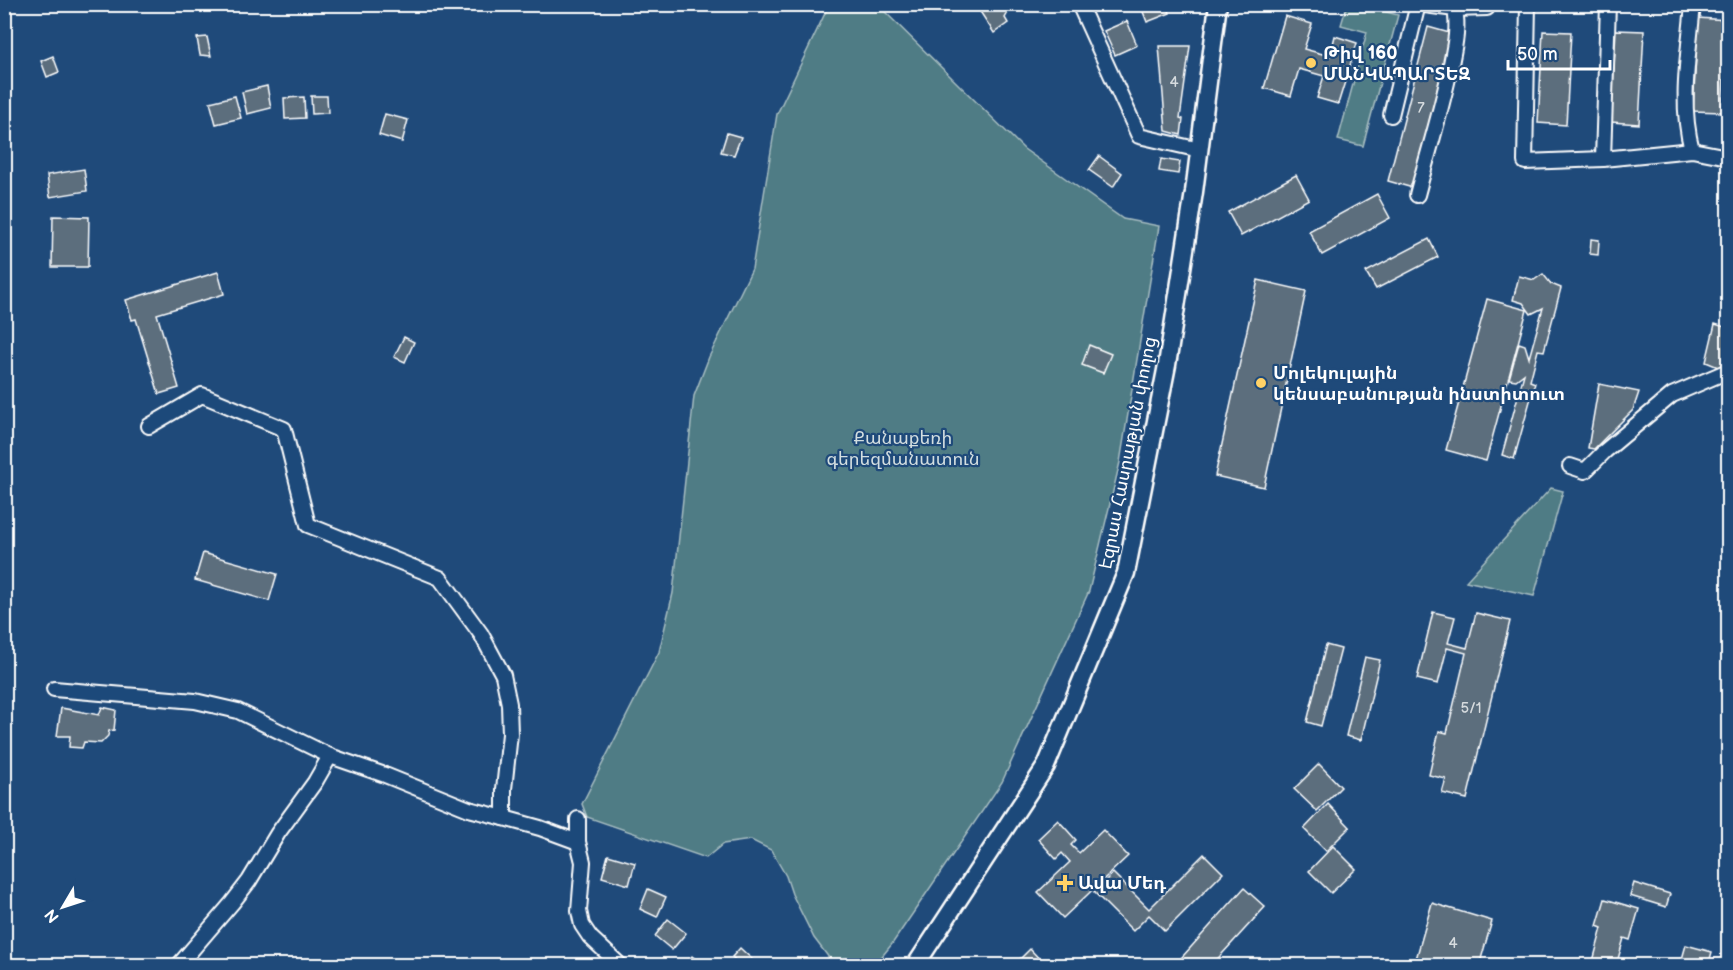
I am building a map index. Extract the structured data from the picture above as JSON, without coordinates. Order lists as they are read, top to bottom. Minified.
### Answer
{"streets":{"street":["Էզրաս Հասրաթյան փողոց"]},"parks":["Քանաքեռի գերեզմանատուն"],"places":{"other":["Թիվ 160 ՄԱՆԿԱՊԱՐՏԵԶ","Մոլեկուլային կենսաբանության ինստիտուտ"],"health":["Ավա Մեդ"]},"house_numbers":["4","7","5/1","4"],"scale_bar":"50 m","north":"bottom left"}
